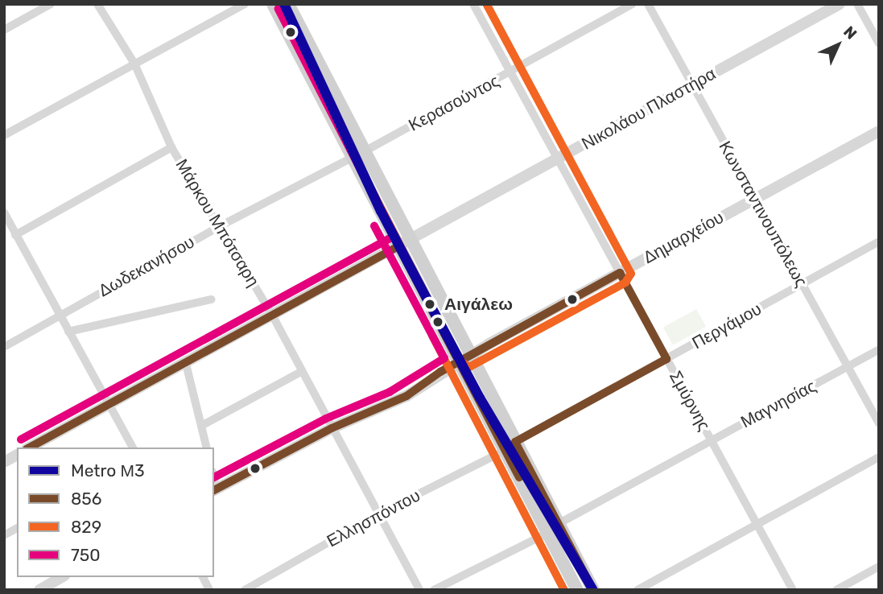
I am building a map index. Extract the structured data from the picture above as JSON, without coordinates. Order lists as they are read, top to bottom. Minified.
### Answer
{"streets":{"street":["Κερασούντος","Νικολάου Πλαστήρα","Κωνσταντινουπόλεως","Μάρκου Μπότσαρη","Δημαρχείου","Δωδεκανήσου","Περγάμου","Σμύρνης","Μαγνησίας","Ελλησπόντου"]},"crossings":[["Κερασούντος","Σμύρνης"],["Νικολάου Πλαστήρα","Κωνσταντινουπόλεως"],["Νικολάου Πλαστήρα","Μάρκου Μπότσαρη"],["Νικολάου Πλαστήρα","Σμύρνης"],["Κωνσταντινουπόλεως","Δημαρχείου"],["Κωνσταντινουπόλεως","Περγάμου"],["Κωνσταντινουπόλεως","Μαγνησίας"],["Μάρκου Μπότσαρη","Δημαρχείου"],["Μάρκου Μπότσαρη","Δωδεκανήσου"],["Μάρκου Μπότσαρη","Ελλησπόντου"],["Δημαρχείου","Σμύρνης"],["Περγάμου","Σμύρνης"],["Περγάμου","Ελλησπόντου"],["Σμύρνης","Μαγνησίας"]],"places":["Αιγάλεω"],"lines":["metro line Μ3","transit line 829","transit line 750","transit line 856"],"legend":["Metro Μ3","856","829","750"],"north":"top right"}
